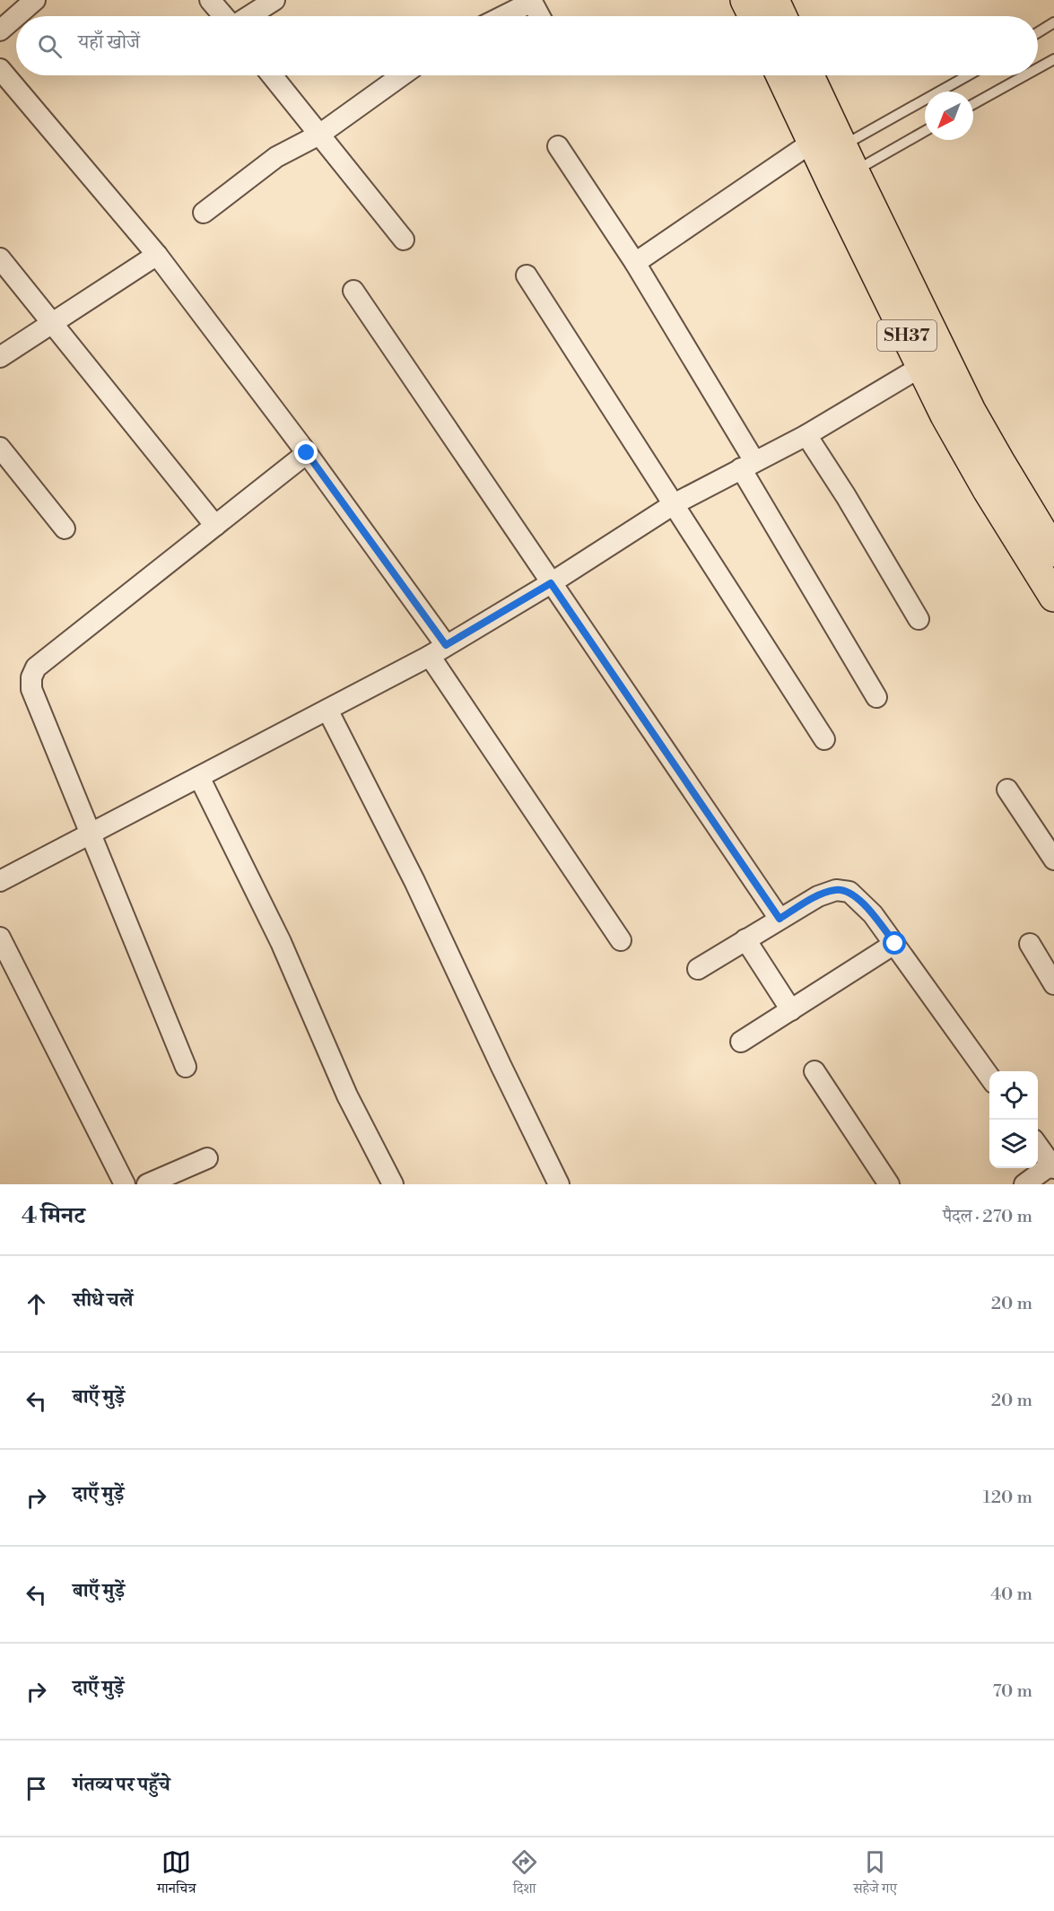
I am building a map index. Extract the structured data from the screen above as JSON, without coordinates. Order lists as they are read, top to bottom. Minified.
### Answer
{"streets":{"main road":["SH37"]},"north":"bottom left","page":{"search":"यहाँ खोजें","heading":["4 मिनट","पैदल · 270 m"],"list":[["सीधे चलें","20 m"],["बाएँ मुड़ें","20 m"],["दाएँ मुड़ें","120 m"],["बाएँ मुड़ें","40 m"],["दाएँ मुड़ें","70 m"],"गंतव्य पर पहुँचे"],"nav":["मानचित्र","दिशा","सहेजे गए"]}}
